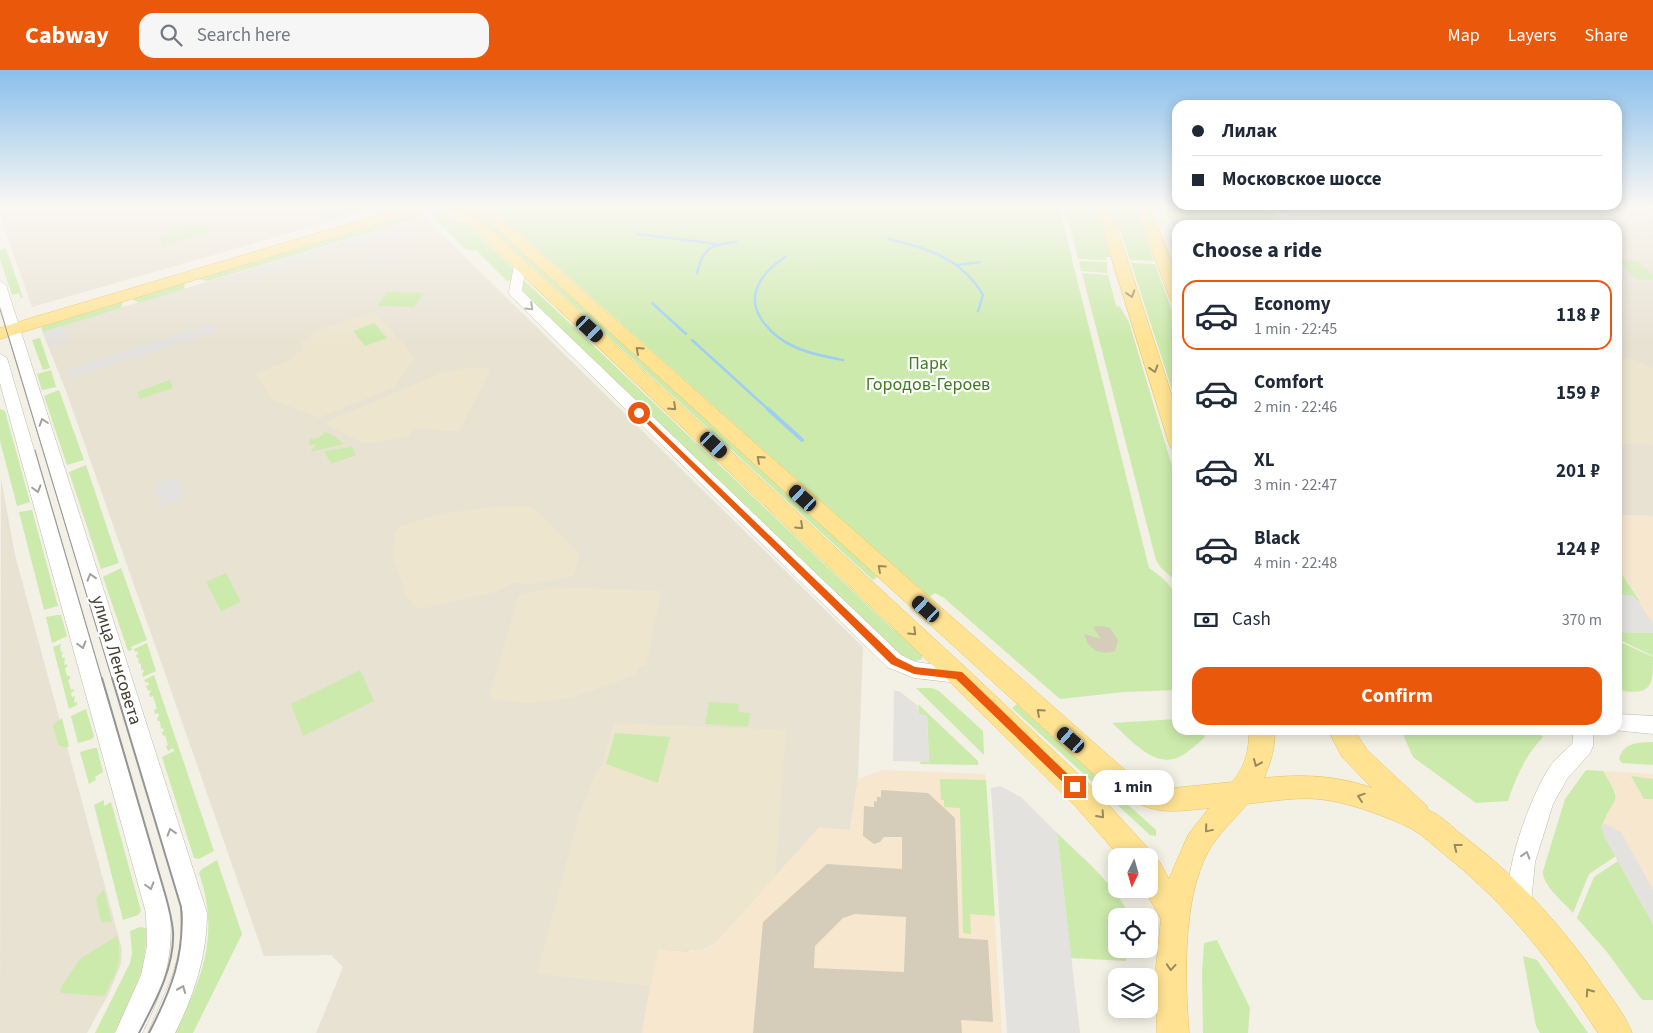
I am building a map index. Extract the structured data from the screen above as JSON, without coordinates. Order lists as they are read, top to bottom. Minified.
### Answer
{"streets":{"street":["улица Ленсовета"]},"parks":["Парк Городов-Героев"],"north":"bottom","page":{"header":"Cabway","search":"Search here","nav":["Map","Layers","Share"],"banner":["Лилак","Московское шоссе"],"heading":"Choose a ride","list":[{"name":"Economy","note":"1 min · 22:45","value":"118 ₽"},{"name":"Comfort","note":"2 min · 22:46","value":"159 ₽"},{"name":"XL","note":"3 min · 22:47","value":"201 ₽"},{"name":"Black","note":"4 min · 22:48","value":"124 ₽"}],"pay":["Cash","370 m"],"buttons":"Confirm","bubble":"1 min"}}
